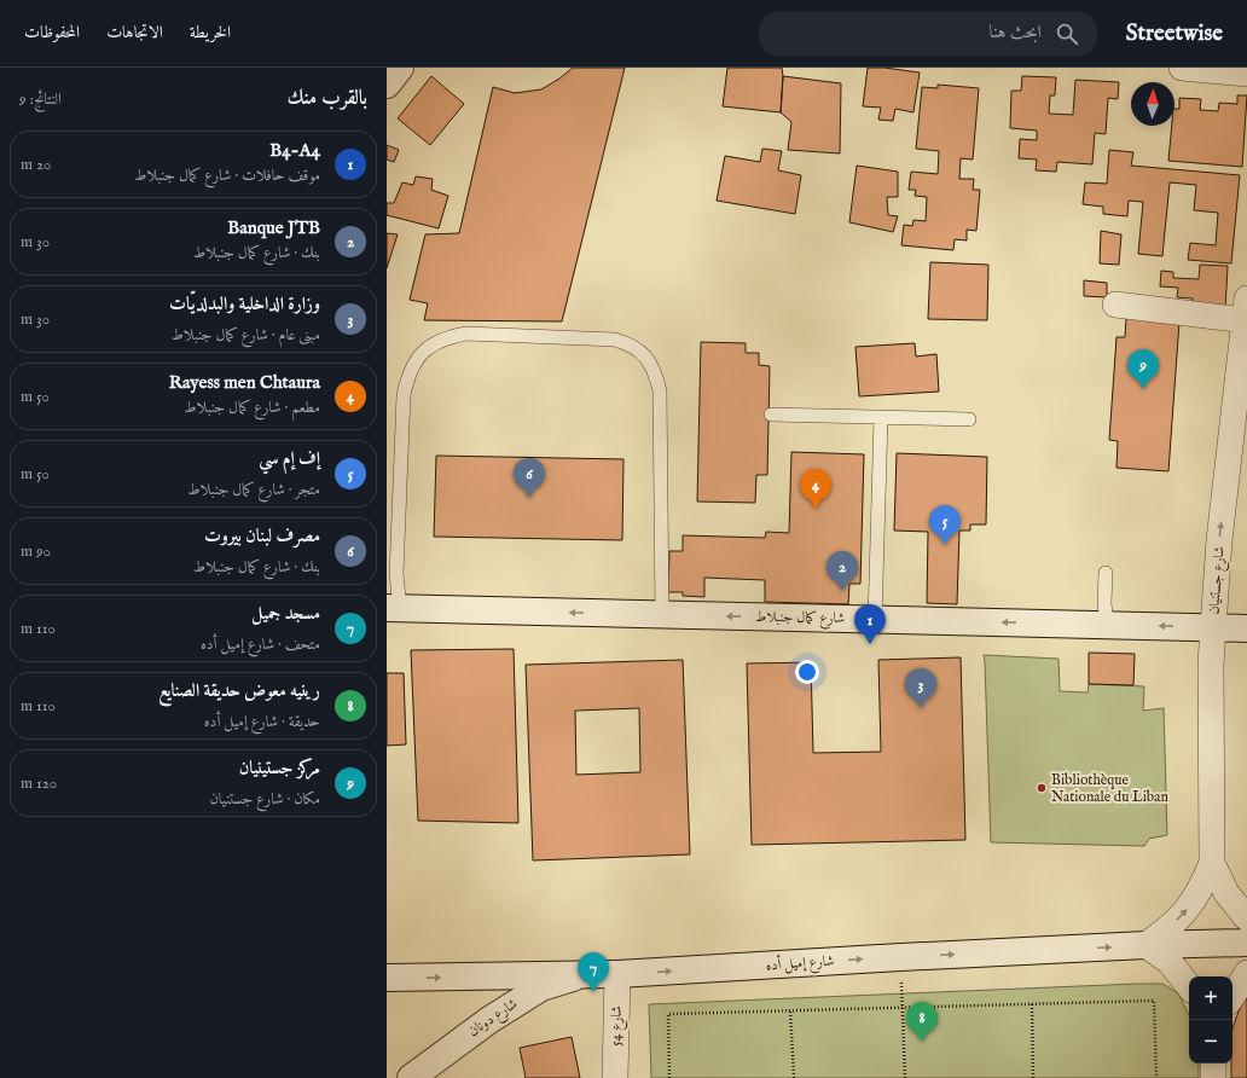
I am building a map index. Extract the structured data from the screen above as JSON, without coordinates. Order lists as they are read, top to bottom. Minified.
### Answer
{"streets":{"main road":["شارع كمال جنبلاط","شارع إميل أده","شارع دونان"],"street":["شارع جستنيان","شارع 54"]},"crossings":[["شارع جستنيان","شارع كمال جنبلاط"],["شارع جستنيان","شارع إميل أده"],["شارع إميل أده","شارع دونان"],["شارع إميل أده","شارع 54"]],"one_way":["شارع جستنيان","شارع كمال جنبلاط","شارع إميل أده"],"places":["Bibliothèque Nationale du Liban"],"north":"top","page":{"header":"Streetwise","search":"ابحث هنا","nav":["الخريطة","الاتجاهات","المحفوظات"],"heading":["بالقرب منك","النتائج: 9"],"list":[{"mark":"1","name":"B4-A4","note":"موقف حافلات · شارع كمال جنبلاط","value":"20 m"},{"mark":"2","name":"Banque JTB","note":"بنك · شارع كمال جنبلاط","value":"30 m"},{"mark":"3","name":"وزارة الداخلية والبدلديّات","note":"مبنى عام · شارع كمال جنبلاط","value":"30 m"},{"mark":"4","name":"Rayess men Chtaura","note":"مطعم · شارع كمال جنبلاط","value":"50 m"},{"mark":"5","name":"إف إم سي","note":"متجر · شارع كمال جنبلاط","value":"50 m"},{"mark":"6","name":"مصرف لبنان بيروت","note":"بنك · شارع كمال جنبلاط","value":"90 m"},{"mark":"7","name":"مسجد جميل","note":"متحف · شارع إميل أده","value":"110 m"},{"mark":"8","name":"رينيه معوض حديقة الصنايع","note":"حديقة · شارع إميل أده","value":"110 m"},{"mark":"9","name":"مركز جستينيان","note":"مكان · شارع جستنيان","value":"120 m"}],"pins":["9","6","4","5","2","1","3","7","8"],"map_buttons":["+","−"]}}
